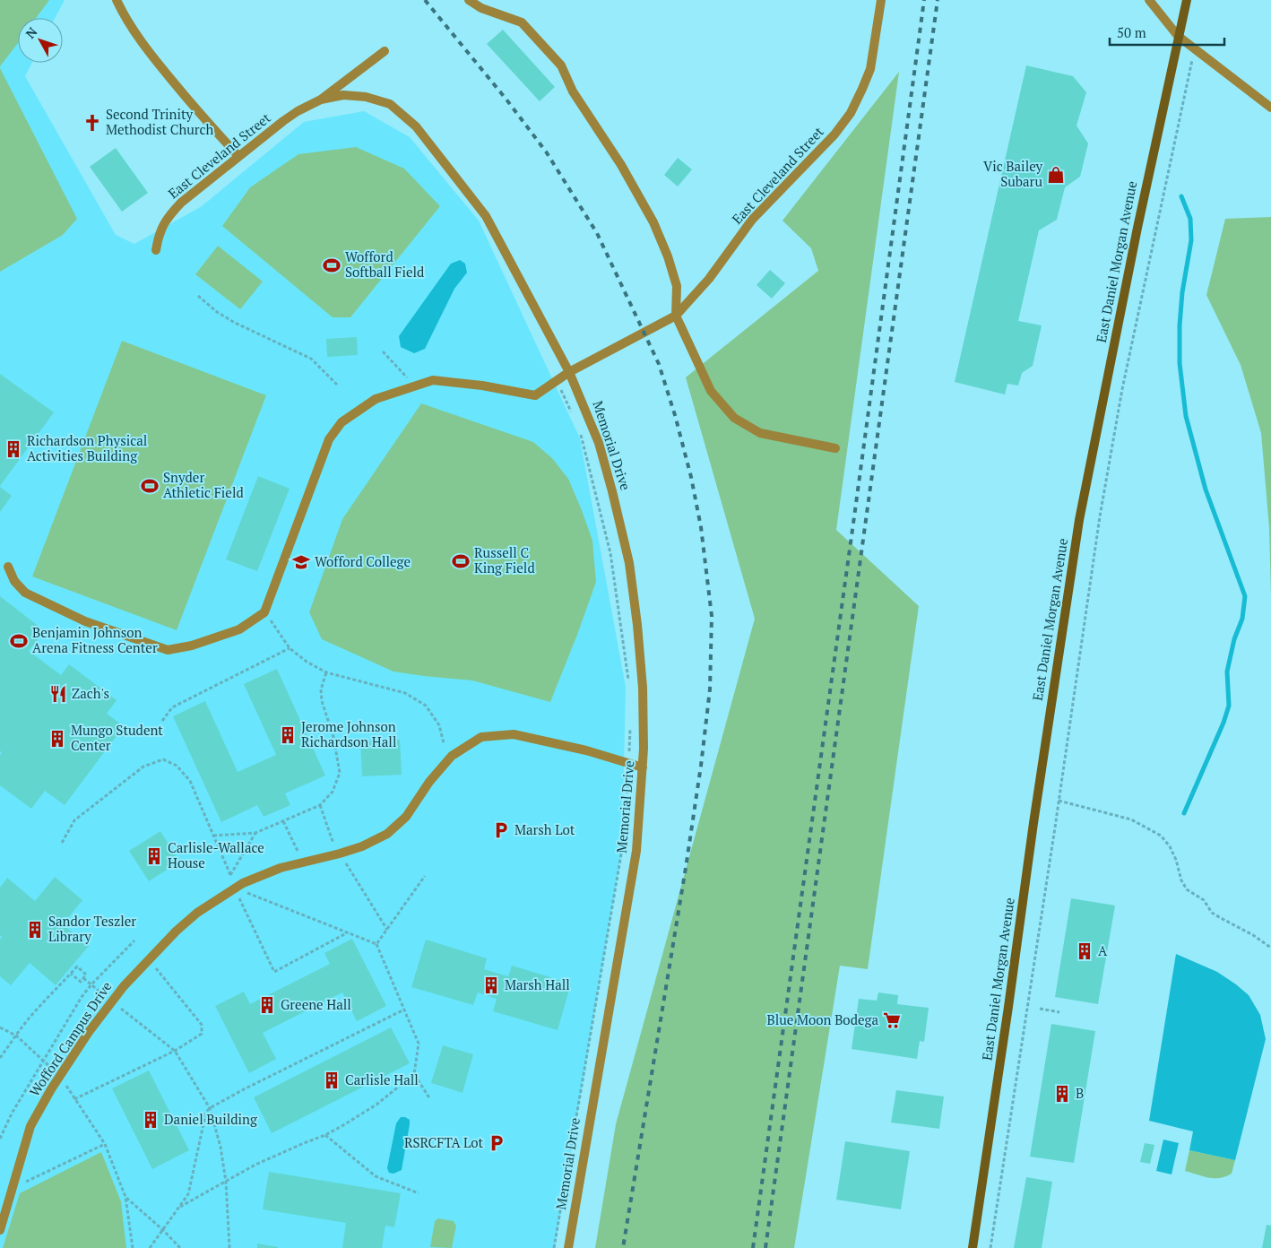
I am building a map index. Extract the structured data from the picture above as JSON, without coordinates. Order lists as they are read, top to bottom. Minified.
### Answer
{"streets":{"main road":["East Daniel Morgan Avenue"],"street":["East Cleveland Street","Memorial Drive","Wofford Campus Drive"]},"crossings":[["East Cleveland Street","Memorial Drive"],["Memorial Drive","Wofford Campus Drive"]],"places":{"church":["Second Trinity Methodist Church"],"shop":["Vic Bailey Subaru"],"sports":["Wofford Softball Field","Snyder Athletic Field","Russell C King Field","Benjamin Johnson Arena Fitness Center"],"building":["Richardson Physical Activities Building","Jerome Johnson Richardson Hall","Mungo Student Center","Carlisle-Wallace House","Sandor Teszler Library","A","Marsh Hall","Greene Hall","Carlisle Hall","B","Daniel Building"],"school or university":["Wofford College"],"restaurant":["Zach's"],"parking":["Marsh Lot","RSRCFTA Lot"],"supermarket":["Blue Moon Bodega"]},"scale_bar":"50 m","north":"top left"}
